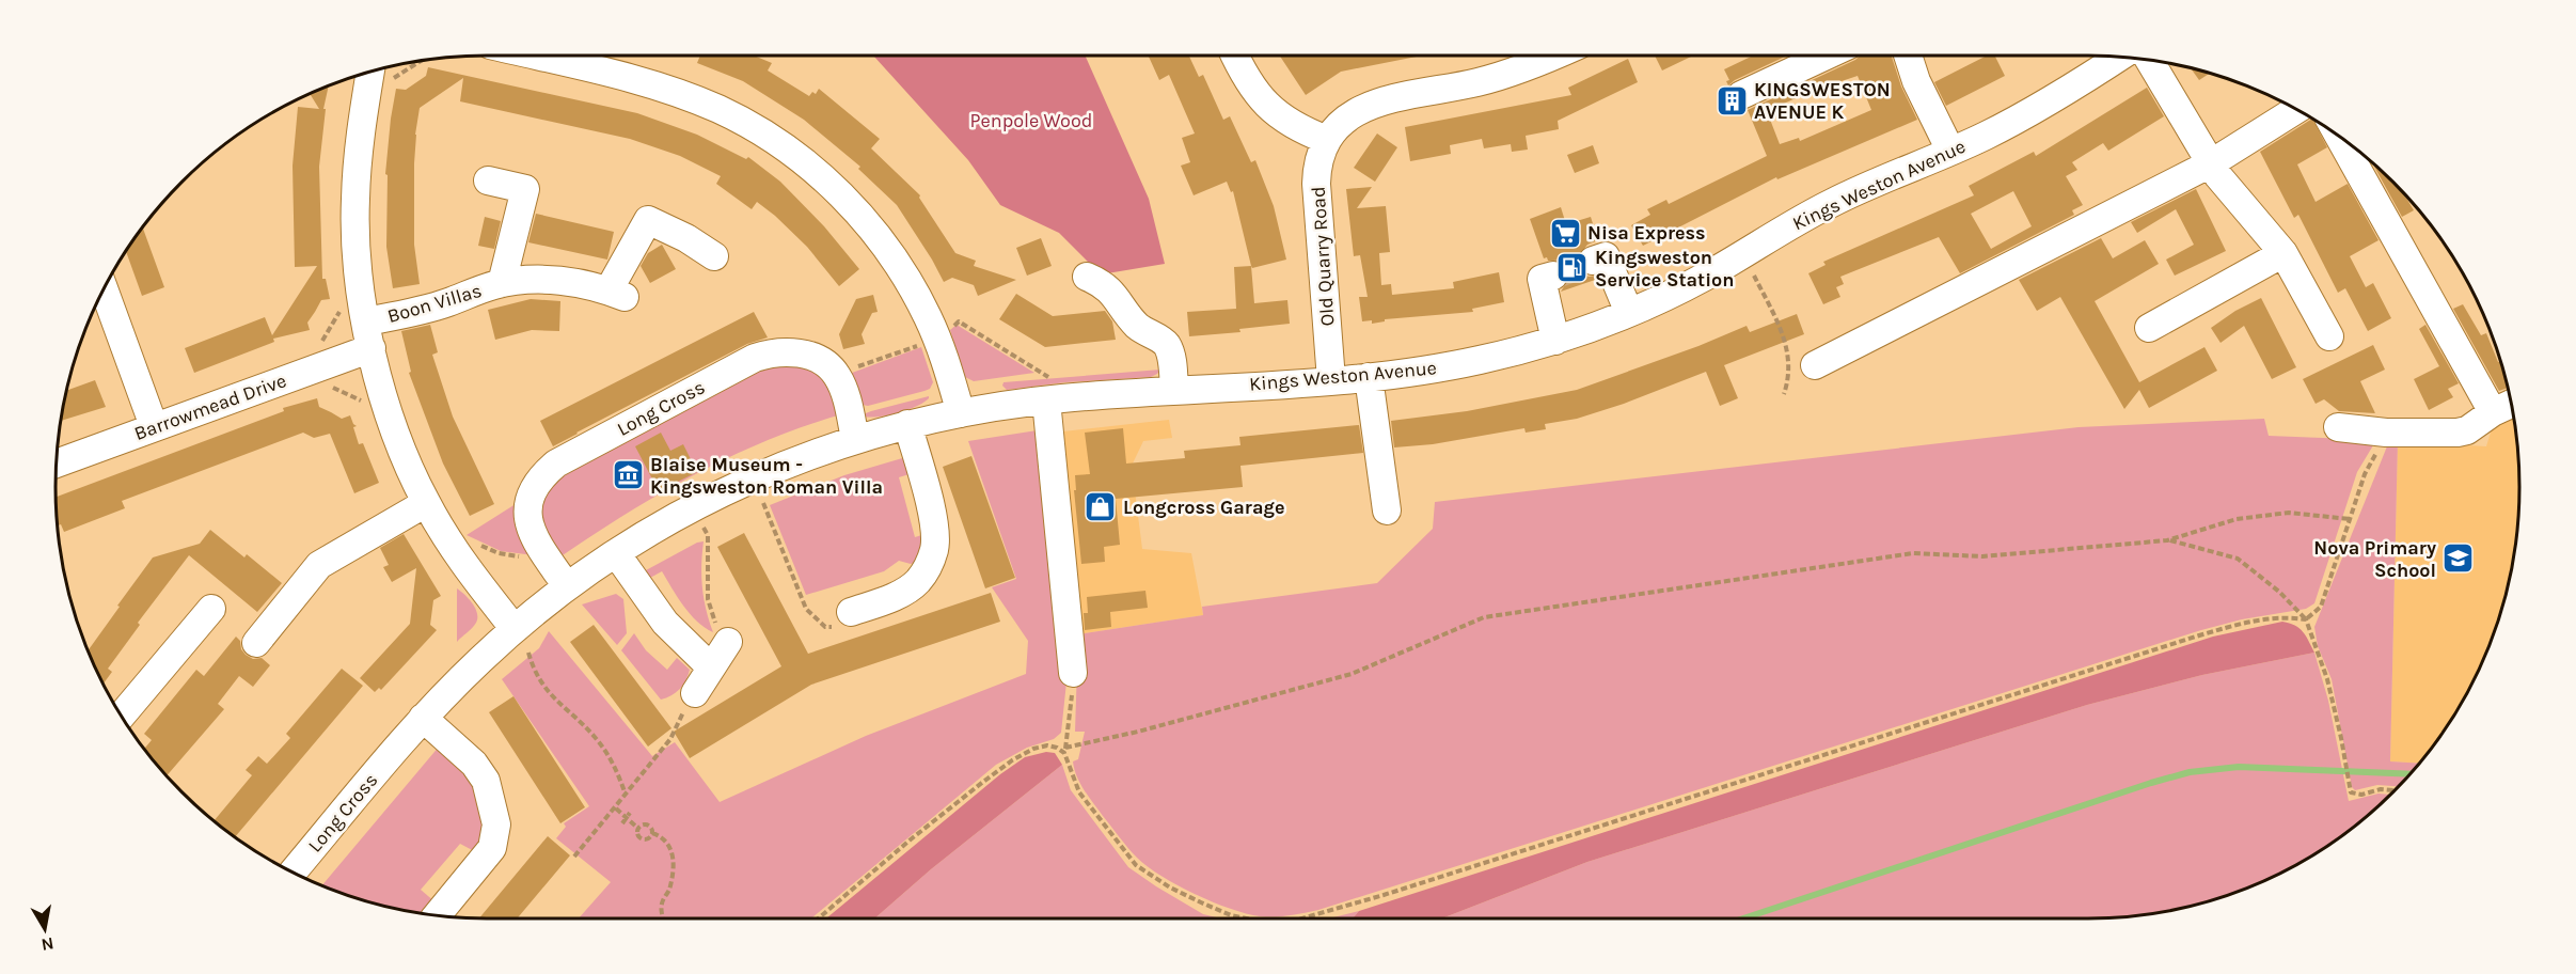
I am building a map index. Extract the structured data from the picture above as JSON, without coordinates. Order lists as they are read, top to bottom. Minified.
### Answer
{"streets":{"street":["Kings Weston Avenue","Old Quarry Road","Boon Villas","Barrowmead Drive","Long Cross"]},"crossings":[["Kings Weston Avenue","Old Quarry Road"],["Kings Weston Avenue","Long Cross"],["Boon Villas","Barrowmead Drive"]],"parks":["Penpole Wood"],"places":{"building":["KINGSWESTON AVENUE K"],"supermarket":["Nisa Express"],"fuel station":["Kingsweston Service Station"],"museum":["Blaise Museum - Kingsweston Roman Villa"],"shop":["Longcross Garage"],"school or university":["Nova Primary School"]},"north":"bottom"}
